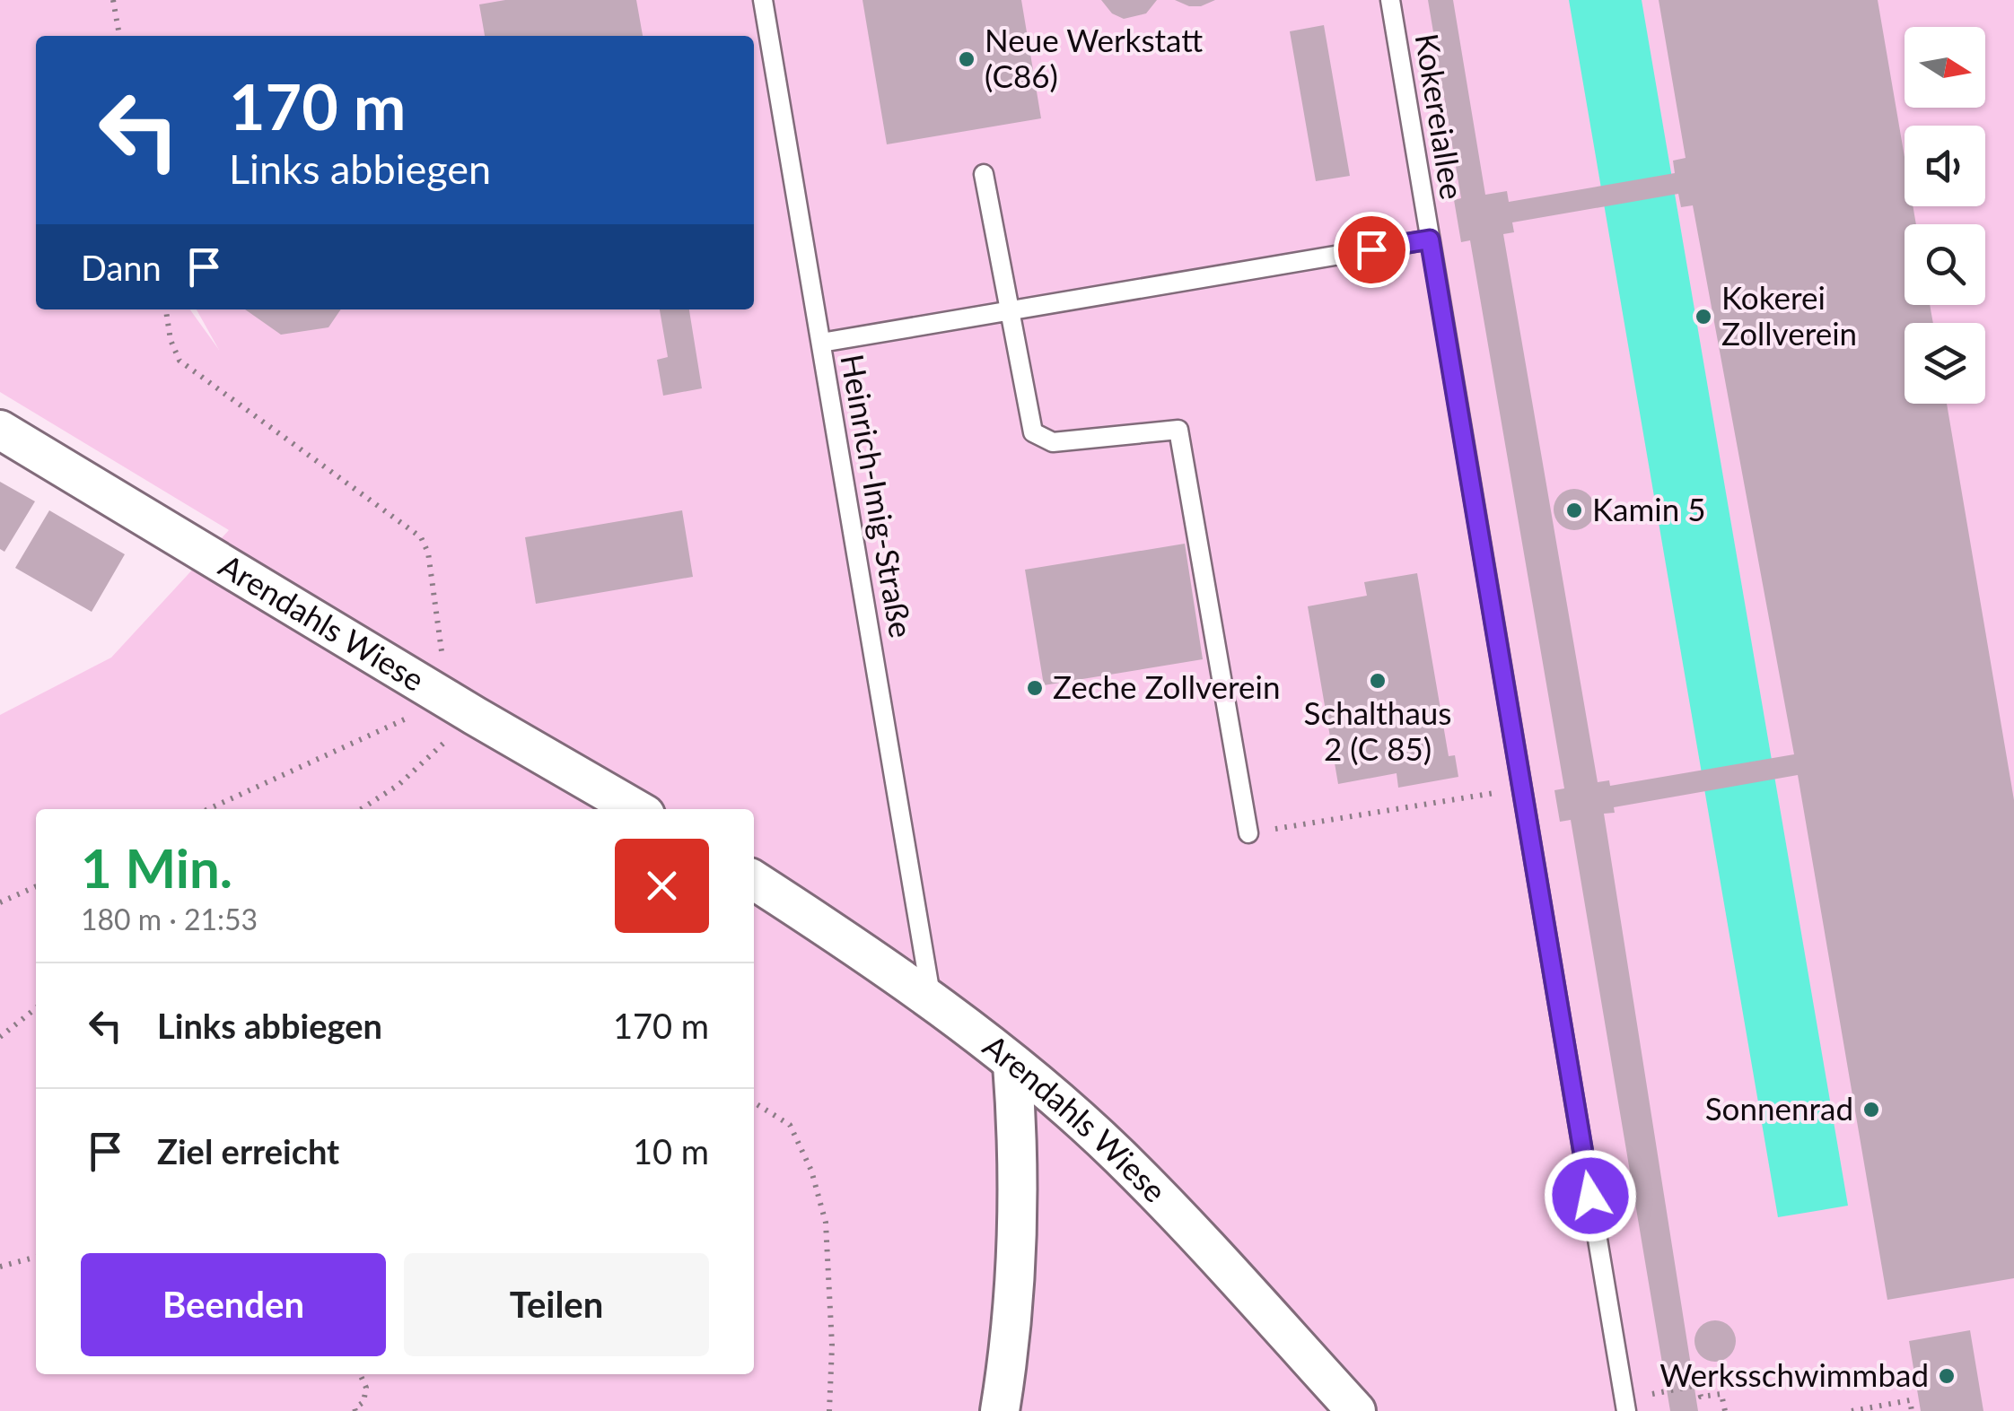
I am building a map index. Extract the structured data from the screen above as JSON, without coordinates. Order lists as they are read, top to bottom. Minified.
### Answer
{"streets":{"street":["Arendahls Wiese"],"lane":["Kokereiallee","Heinrich-Imig-Straße"]},"crossings":[["Heinrich-Imig-Straße","Arendahls Wiese"]],"places":["Neue Werkstatt (C86)","Kokerei Zollverein","Kamin 5","Schalthaus 2 (C 85)","Zeche Zollverein","Sonnenrad","Werksschwimmbad"],"north":"right","page":{"turn":["170 m","Links abbiegen"],"then":"Dann","heading":["1 Min.","180 m · 21:53"],"list":[{"name":"Links abbiegen","value":"170 m"},{"name":"Ziel erreicht","value":"10 m"}],"buttons":["Beenden","Teilen"]}}
